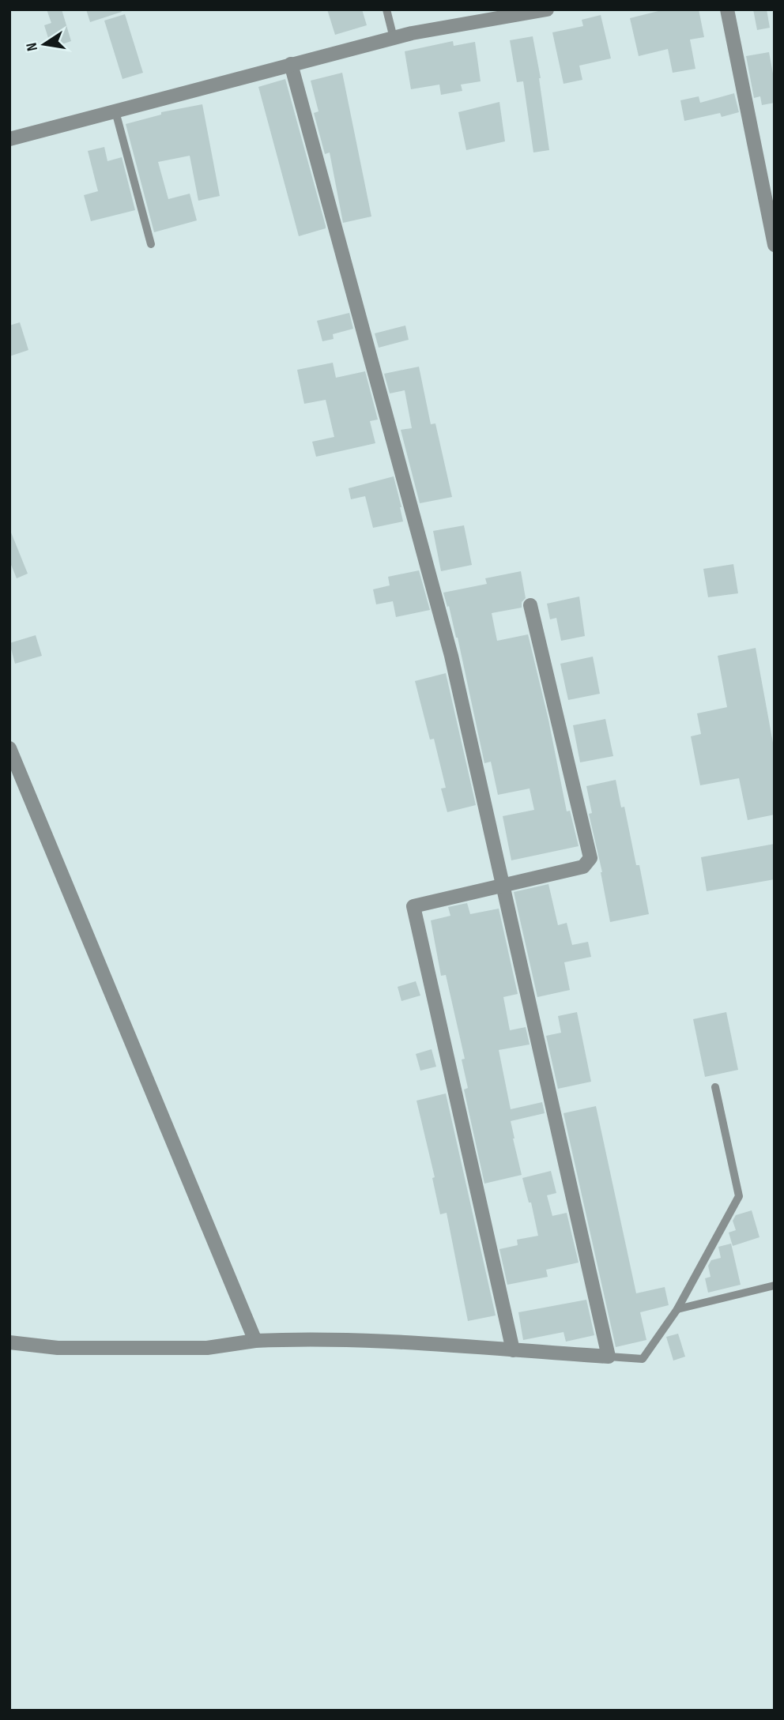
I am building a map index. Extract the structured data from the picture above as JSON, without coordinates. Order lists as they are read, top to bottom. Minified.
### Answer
{"north":"left"}
